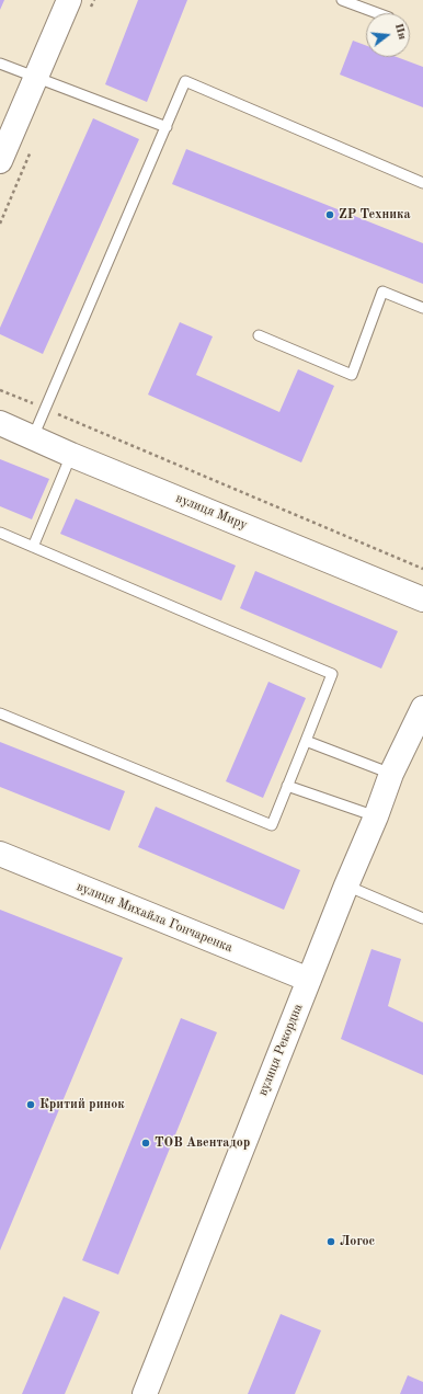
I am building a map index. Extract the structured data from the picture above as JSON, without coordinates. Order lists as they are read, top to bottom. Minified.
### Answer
{"streets":{"street":["вулиця Миру","вулиця Михайла Гончаренка","вулиця Рекордна"]},"crossings":[["вулиця Михайла Гончаренка","вулиця Рекордна"]],"places":["ZP Техника","Критий ринок","ТОВ Авентадор","Логос"],"north":"right"}
